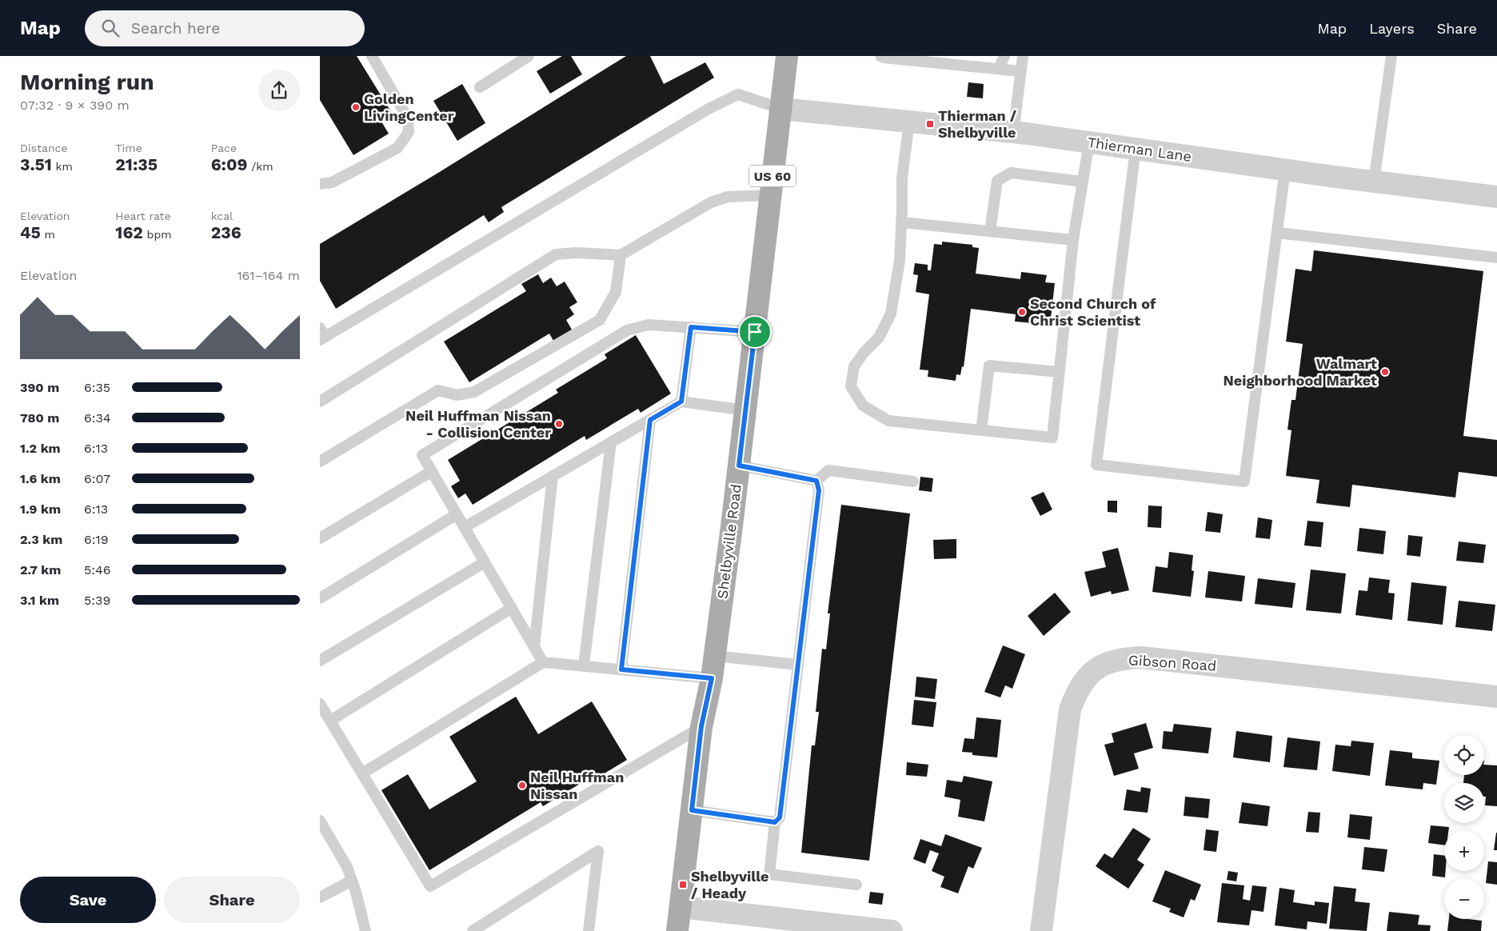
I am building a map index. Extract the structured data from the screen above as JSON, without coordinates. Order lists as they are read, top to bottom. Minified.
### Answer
{"streets":{"main road":["US 60","Shelbyville Road"],"street":["Thierman Lane","Gibson Road"]},"crossings":[["Thierman Lane","Shelbyville Road"]],"places":{"other":["Golden LivingCenter","Second Church of Christ Scientist","Walmart Neighborhood Market","Neil Huffman Nissan - Collision Center","Neil Huffman Nissan"],"transit":["Thierman / Shelbyville","Shelbyville / Heady"]},"page":{"header":"Map","search":"Search here","nav":["Map","Layers","Share"],"heading":["Morning run","07:32 · 9 × 390 m"],"stats":[["Distance","3.51 km"],["Time","21:35"],["Pace","6:09 /km"],["Elevation","45 m"],["Heart rate","162 bpm"],["kcal","236"]],"chart":["Elevation","161–164 m"],"list":[{"name":"390 m","note":"6:35"},{"name":"780 m","note":"6:34"},{"name":"1.2 km","note":"6:13"},{"name":"1.6 km","note":"6:07"},{"name":"1.9 km","note":"6:13"},{"name":"2.3 km","note":"6:19"},{"name":"2.7 km","note":"5:46"},{"name":"3.1 km","note":"5:39"}],"map_buttons":["+","−"],"buttons":["Save","Share"]}}
